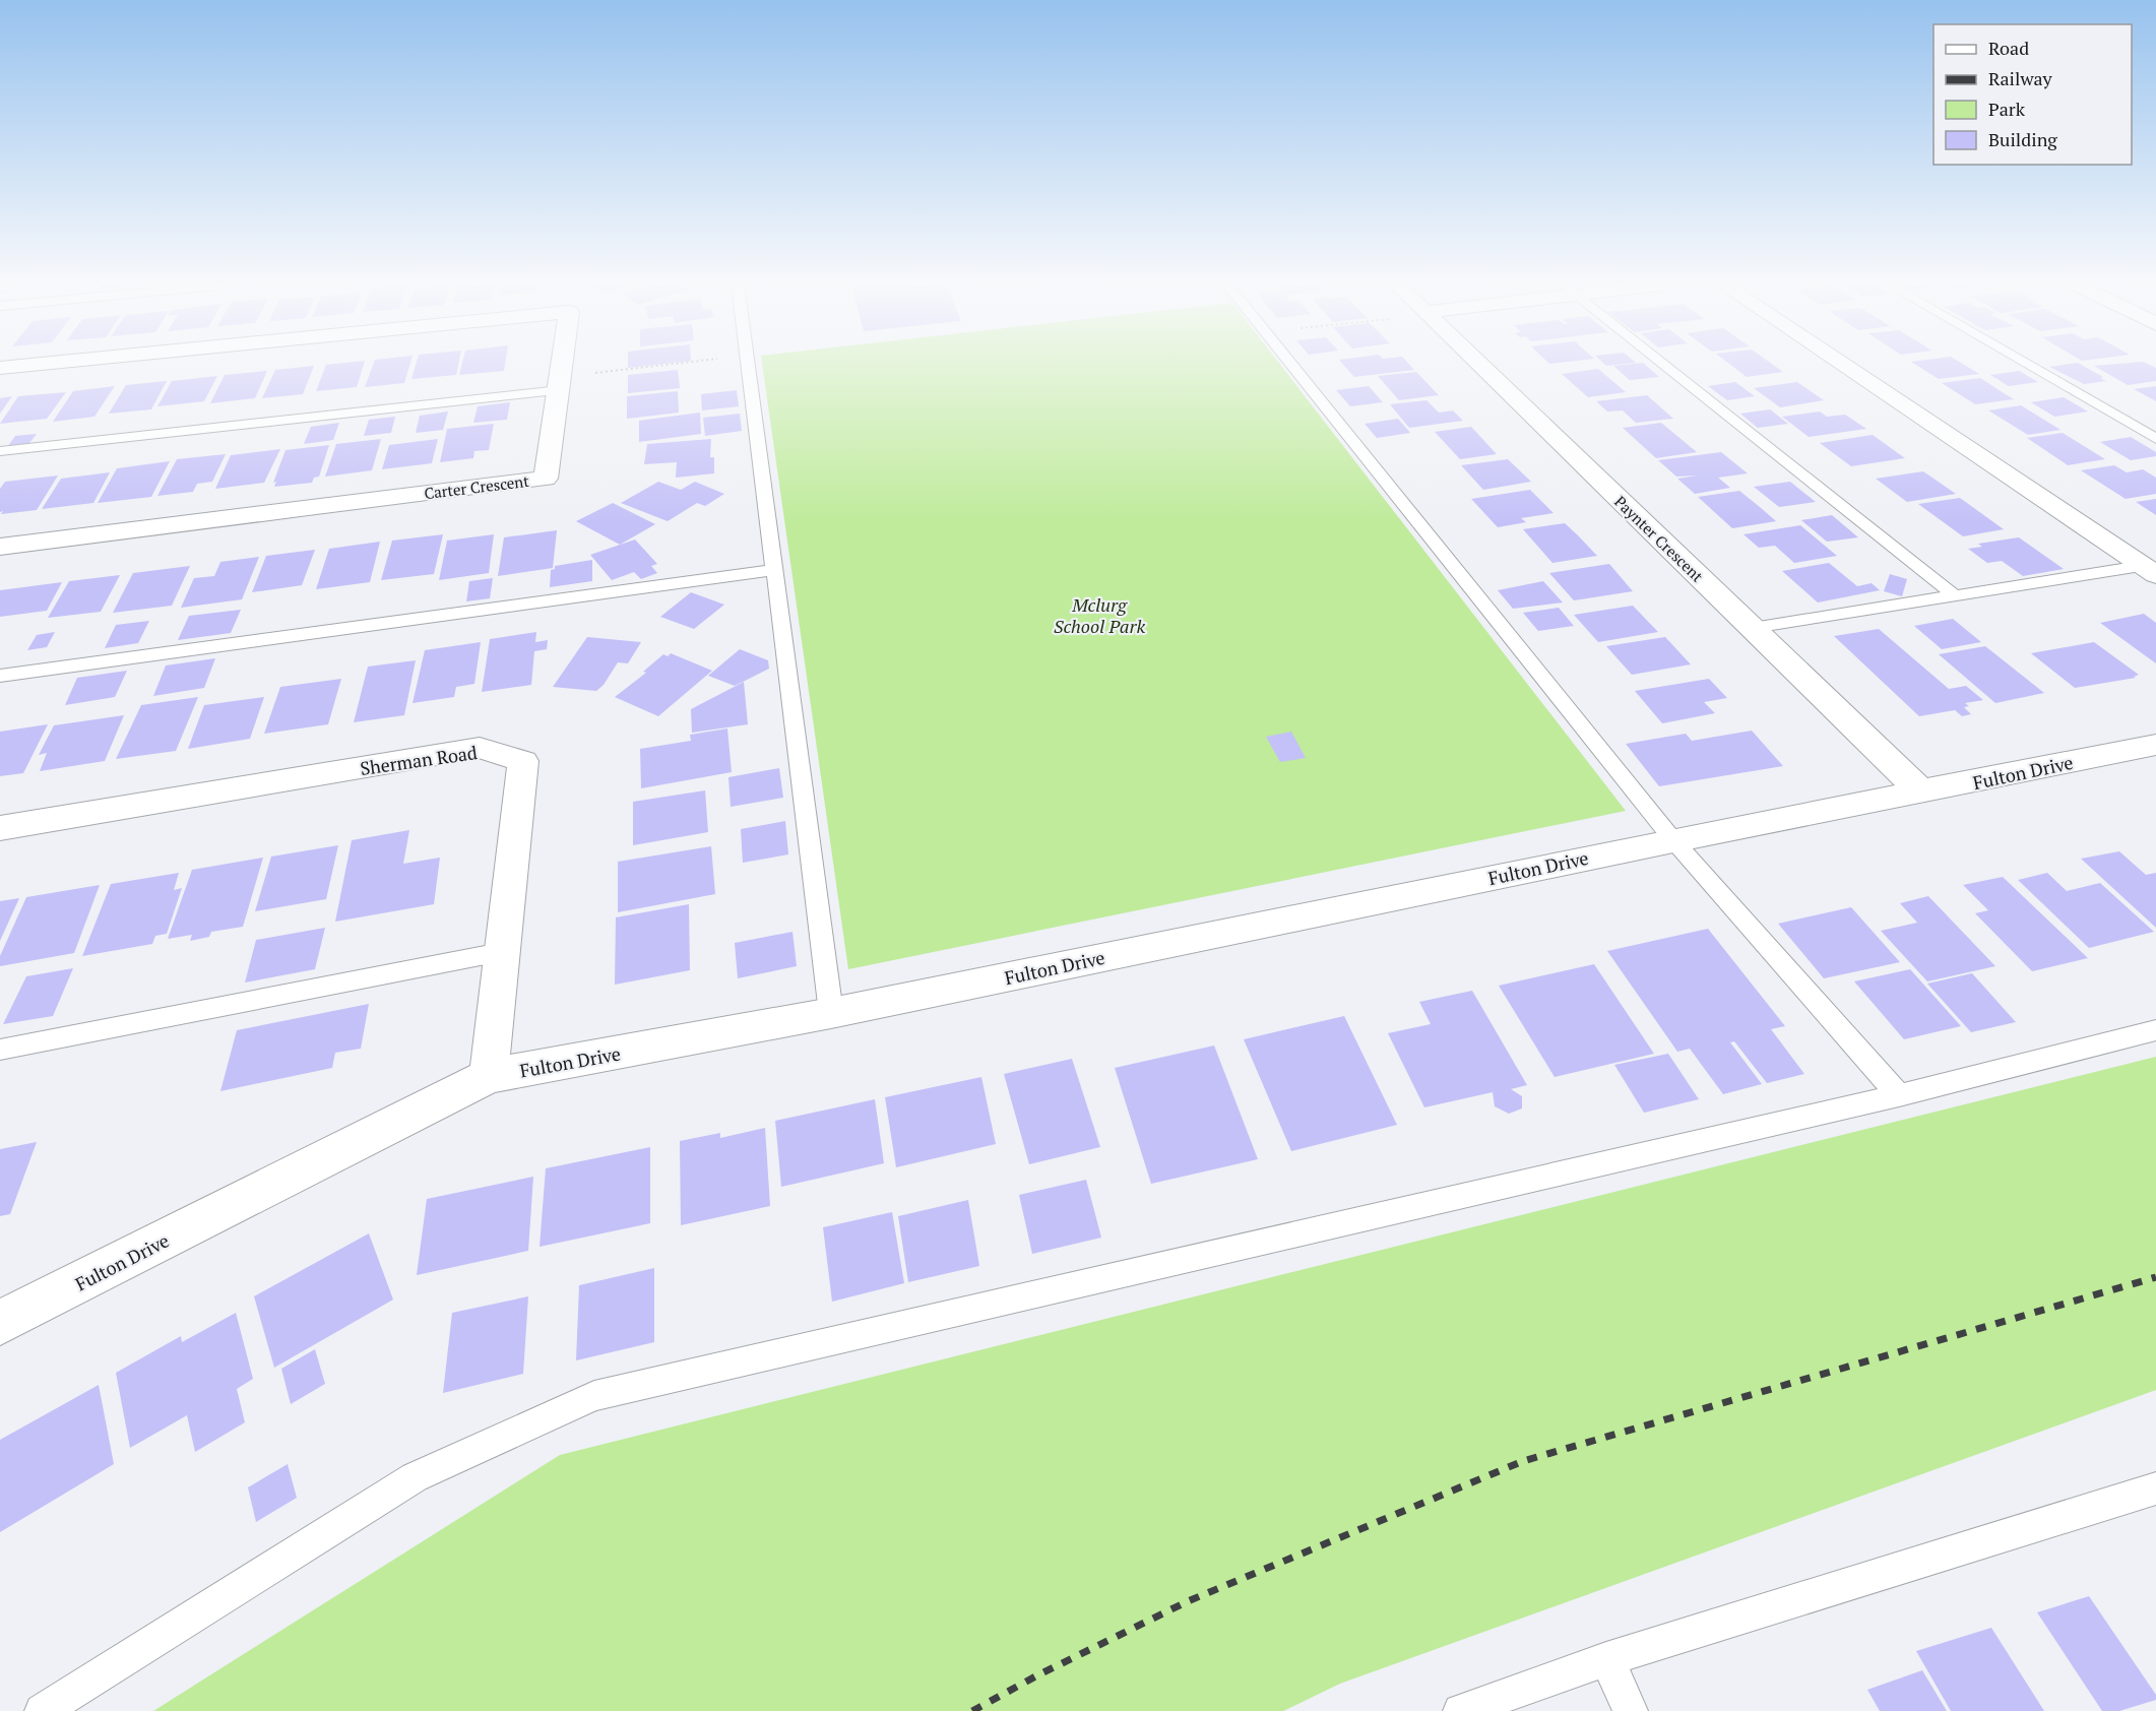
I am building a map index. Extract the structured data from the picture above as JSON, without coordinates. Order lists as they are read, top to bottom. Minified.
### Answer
{"streets":{"street":["Carter Crescent","Paynter Crescent","Sherman Road","Fulton Drive"]},"crossings":[["Paynter Crescent","Fulton Drive"],["Sherman Road","Fulton Drive"]],"parks":["Mclurg School Park"],"legend":["Road","Railway","Park","Building"]}
